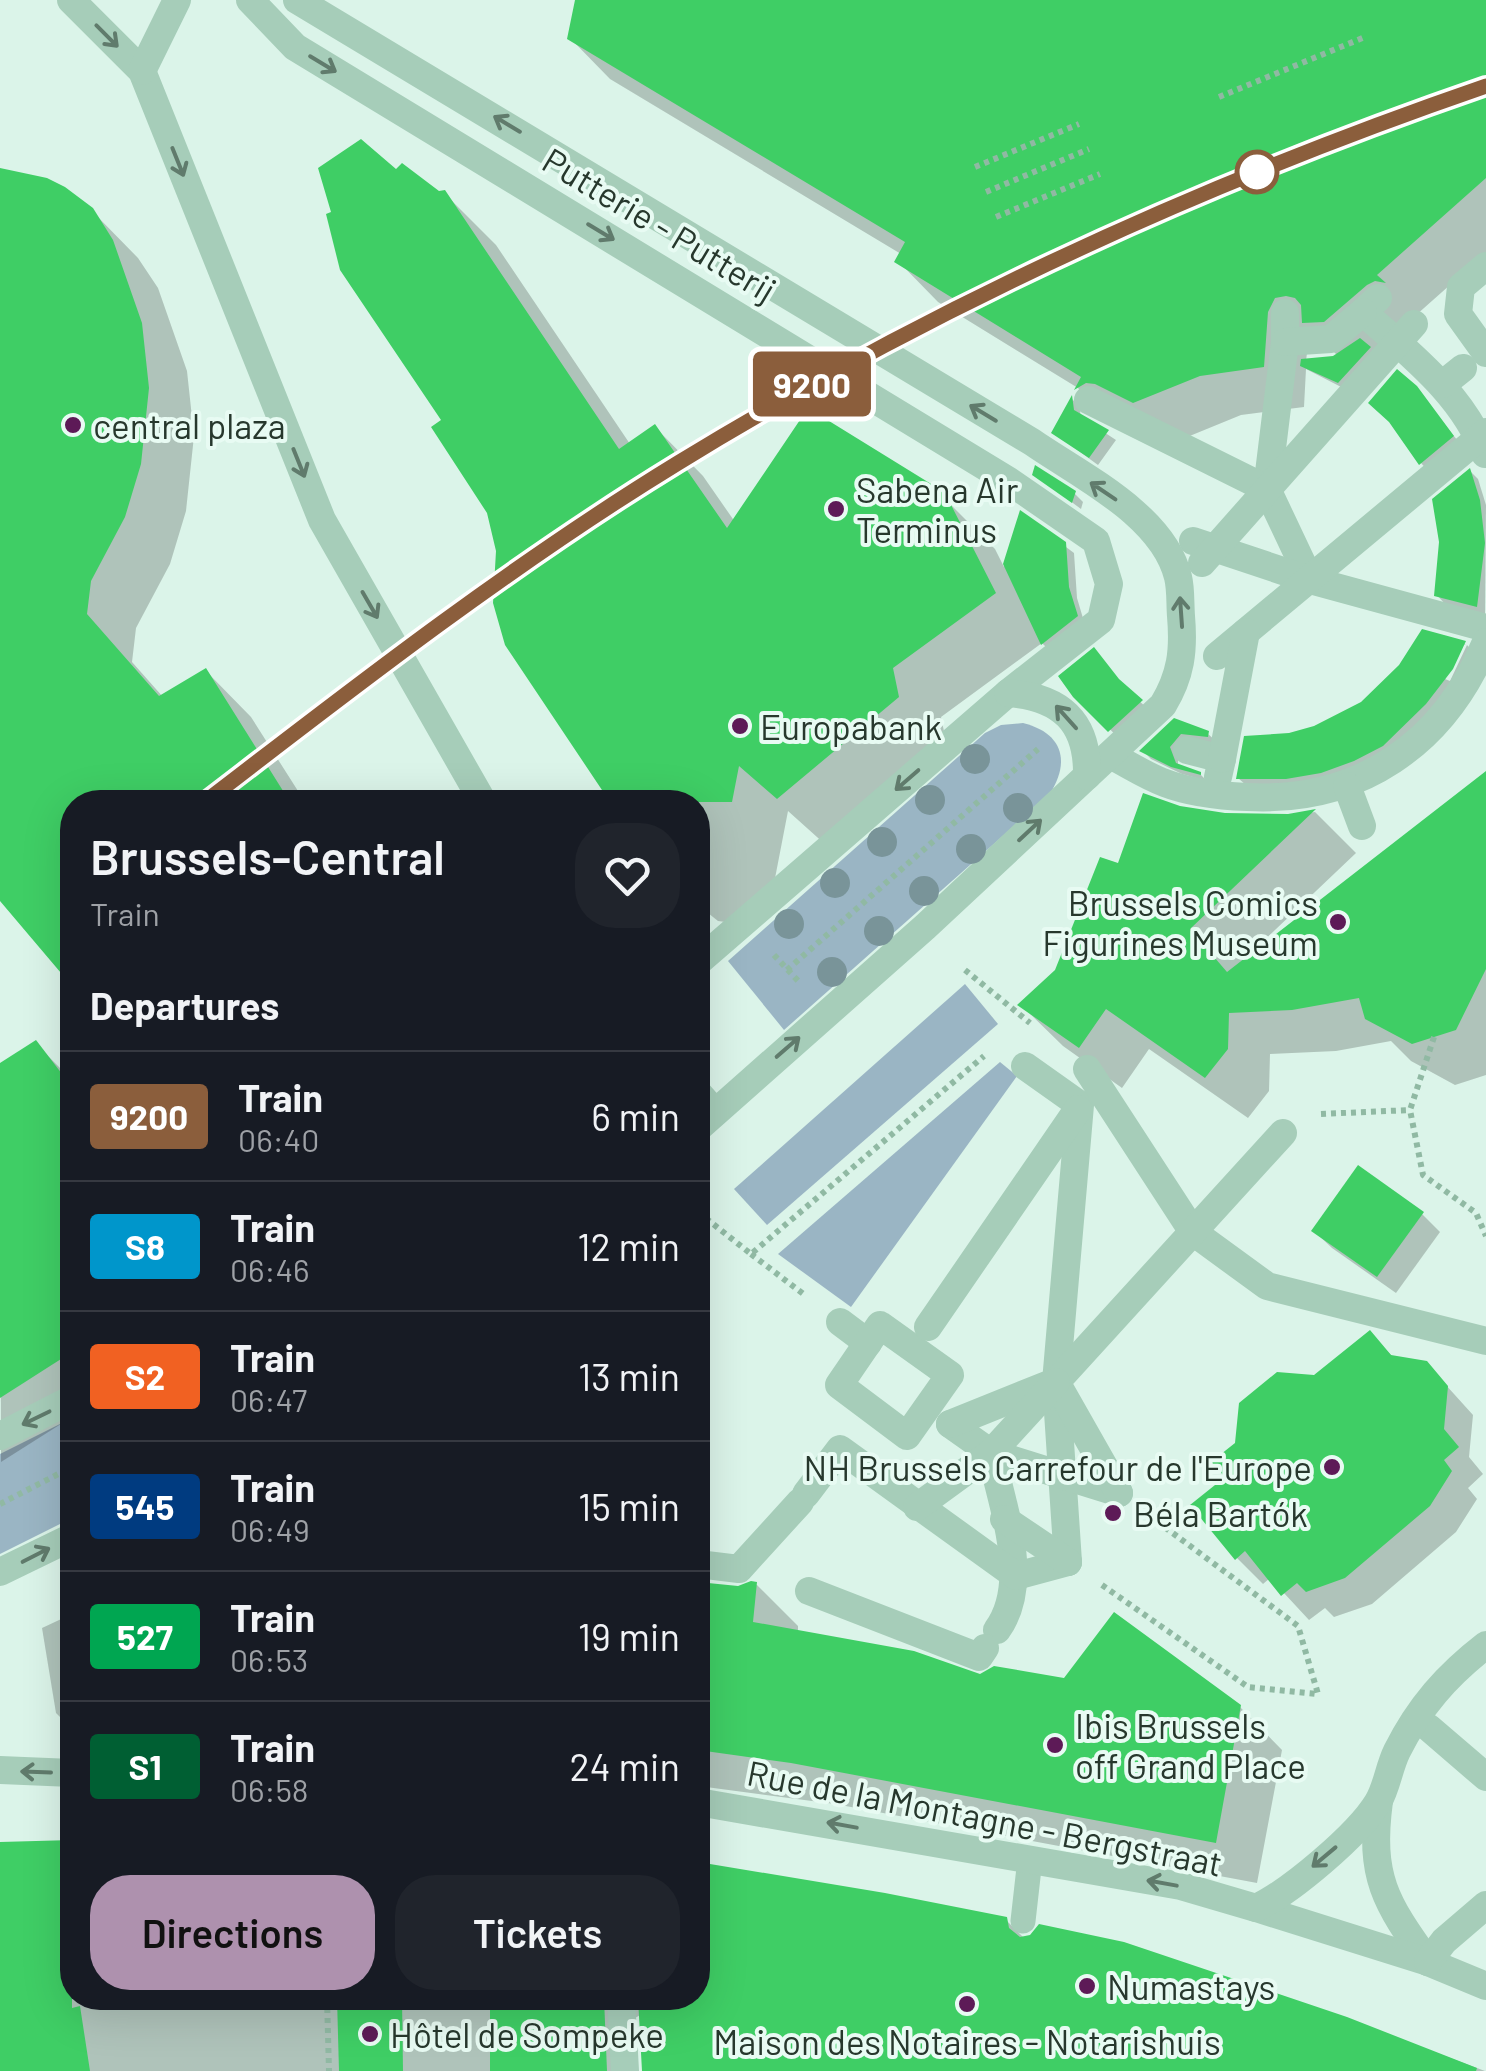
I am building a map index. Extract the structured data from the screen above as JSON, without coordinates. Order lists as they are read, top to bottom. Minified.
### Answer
{"streets":{"street":["Putterie - Putterij","Rue de la Montagne - Bergstraat"]},"one_way":["Rue de la Montagne - Bergstraat"],"places":["central plaza","Sabena Air Terminus","Europabank","Brussels Comics Figurines Museum","NH Brussels Carrefour de l'Europe","Béla Bartók","Ibis Brussels off Grand Place","Numastays","Maison des Notaires - Notarishuis","Hôtel de Sompeke"],"page":{"on_map":"9200","heading":[["Brussels-Central","Train"],"Departures"],"list":[{"mark":"9200","name":"Train","note":"06:40","value":"6 min"},{"mark":"S8","name":"Train","note":"06:46","value":"12 min"},{"mark":"S2","name":"Train","note":"06:47","value":"13 min"},{"mark":"545","name":"Train","note":"06:49","value":"15 min"},{"mark":"527","name":"Train","note":"06:53","value":"19 min"},{"mark":"S1","name":"Train","note":"06:58","value":"24 min"}],"buttons":["Directions","Tickets"]}}
